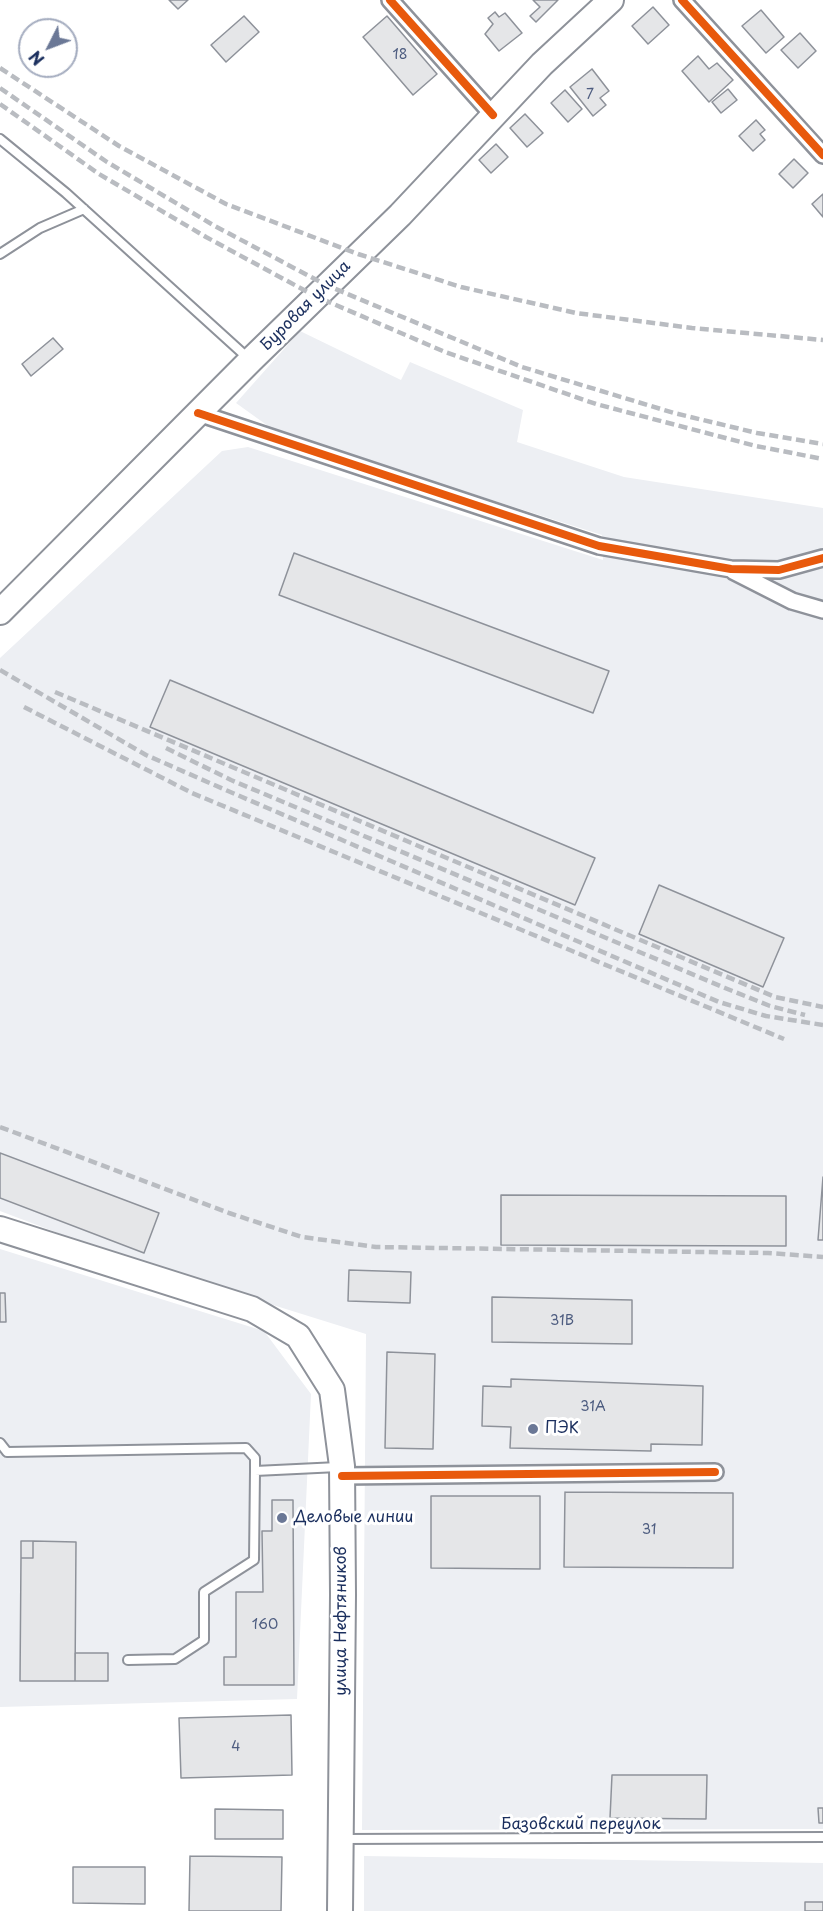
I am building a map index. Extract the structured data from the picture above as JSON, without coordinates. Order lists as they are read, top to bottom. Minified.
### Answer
{"streets":{"main road":["Буровая улица","улица Нефтяников"],"lane":["Базовский переулок"]},"crossings":[["улица Нефтяников","Базовский переулок"]],"places":["ПЭК","Деловые линии"],"house_numbers":["18","7","31В","31А","31","160","4"],"north":"bottom left"}
